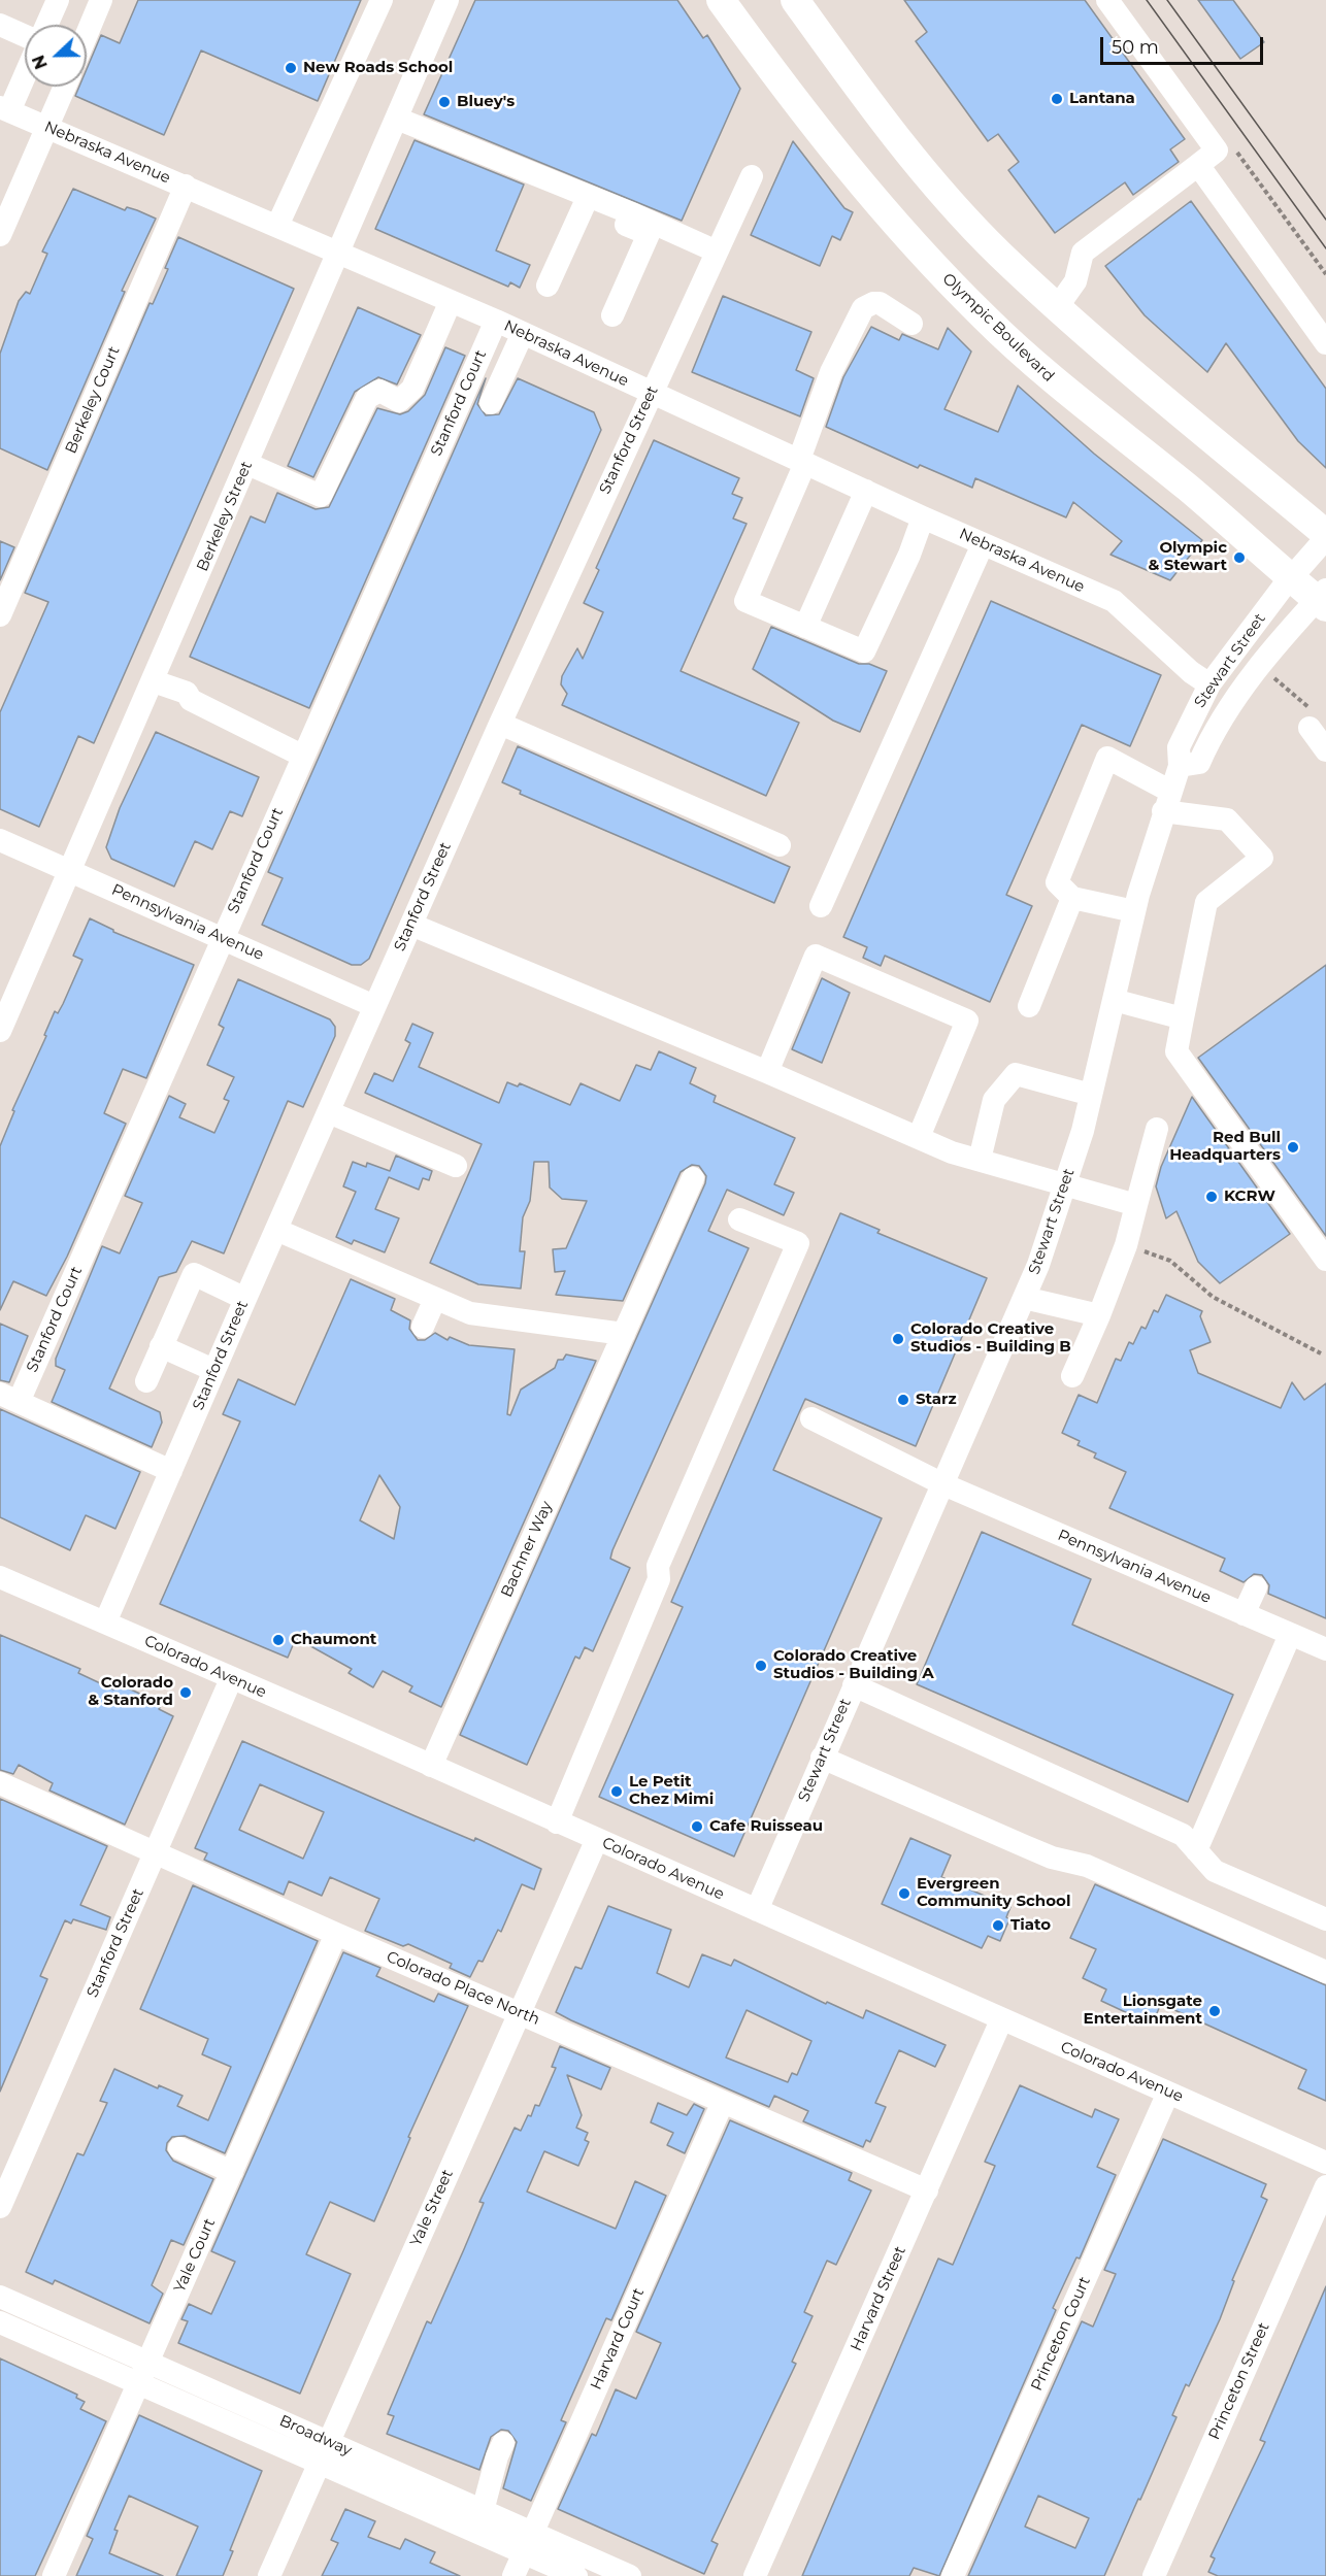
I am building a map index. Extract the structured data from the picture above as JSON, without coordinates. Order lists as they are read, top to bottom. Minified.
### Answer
{"streets":{"main road":["Olympic Boulevard"],"street":["Nebraska Avenue","Berkeley Court","Stanford Court","Stanford Street","Berkeley Street","Stewart Street","Pennsylvania Avenue","Bachner Way","Colorado Avenue","Colorado Place North","Yale Street","Yale Court","Harvard Street","Princeton Court","Harvard Court","Princeton Street","Broadway"]},"crossings":[["Nebraska Avenue","Berkeley Court"],["Nebraska Avenue","Stanford Court"],["Nebraska Avenue","Stanford Street"],["Nebraska Avenue","Berkeley Street"],["Nebraska Avenue","Stewart Street"],["Olympic Boulevard","Stewart Street"],["Stanford Court","Pennsylvania Avenue"],["Stanford Street","Pennsylvania Avenue"],["Stanford Street","Colorado Avenue"],["Stanford Street","Colorado Place North"],["Berkeley Street","Pennsylvania Avenue"],["Stewart Street","Pennsylvania Avenue"],["Stewart Street","Colorado Avenue"],["Bachner Way","Colorado Avenue"],["Colorado Avenue","Yale Street"],["Colorado Avenue","Harvard Street"],["Colorado Avenue","Princeton Court"],["Colorado Place North","Yale Street"],["Colorado Place North","Yale Court"],["Colorado Place North","Harvard Street"],["Colorado Place North","Harvard Court"],["Yale Street","Broadway"],["Yale Court","Broadway"],["Harvard Court","Broadway"]],"places":["New Roads School","Lantana","Bluey's","Olympic & Stewart","Red Bull Headquarters","KCRW","Colorado Creative Studios - Building B","Starz","Chaumont","Colorado Creative Studios - Building A","Colorado & Stanford","Le Petit Chez Mimi","Cafe Ruisseau","Evergreen Community School","Tiato","Lionsgate Entertainment"],"scale_bar":"50 m","north":"left"}
